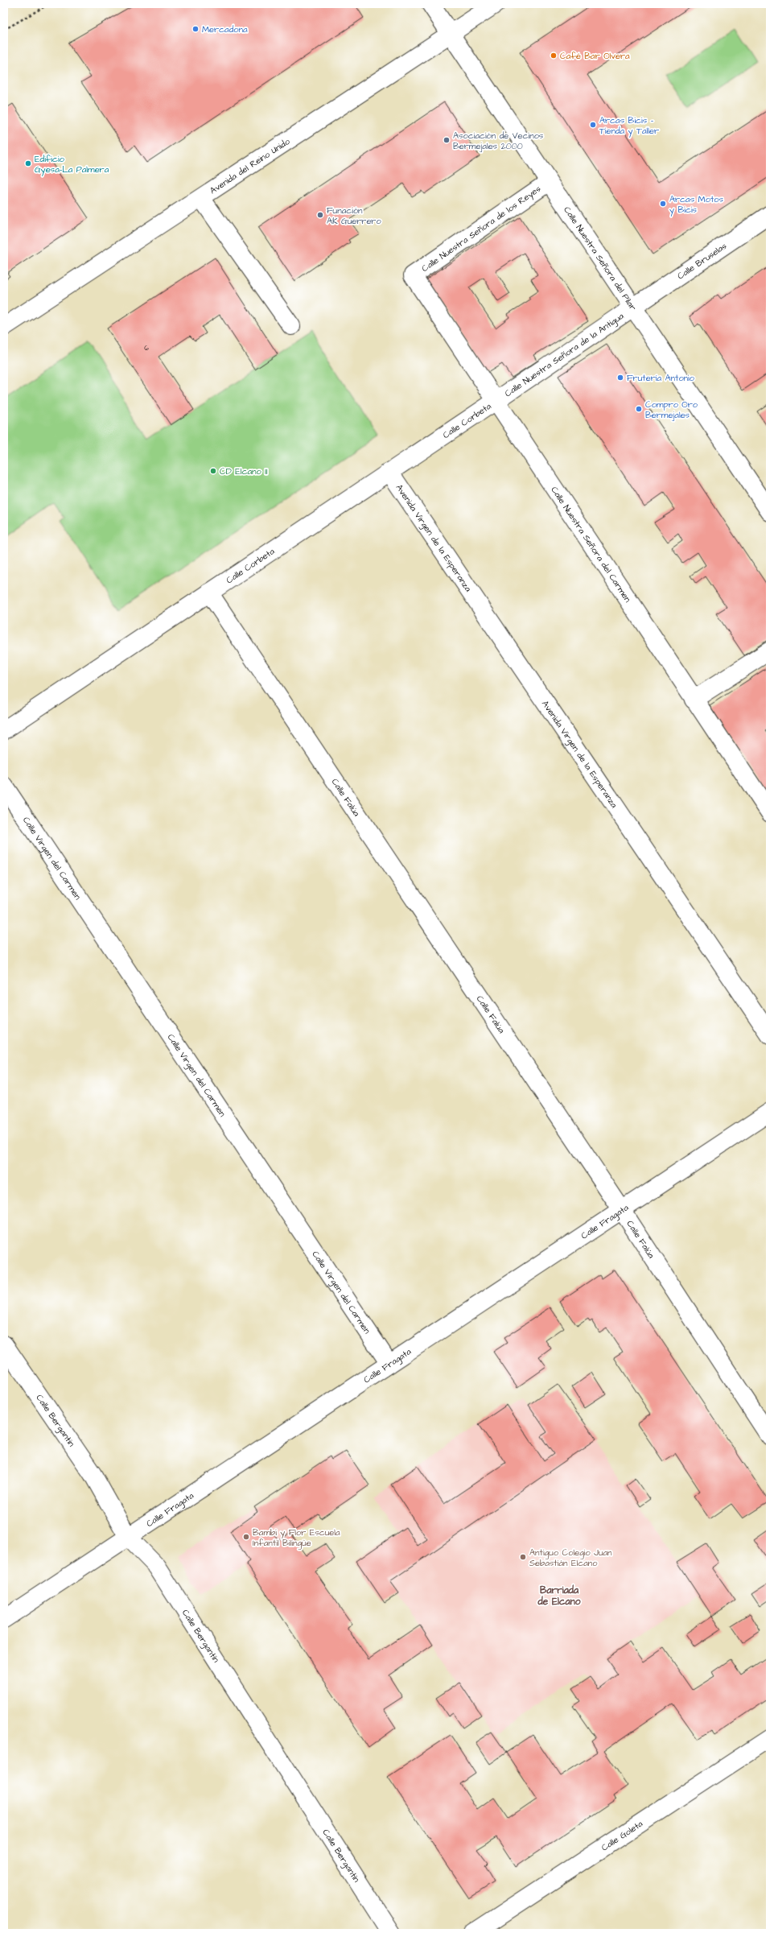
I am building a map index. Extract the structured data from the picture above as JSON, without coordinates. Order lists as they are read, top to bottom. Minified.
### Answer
{"streets":{"street":["Avenida del Reino Unido","Calle Nuestra Señora de los Reyes","Calle Nuestra Señora del Pilar","Calle Bruselas","Calle Nuestra Señora de la Antigua","Calle Corbeta","Avenida Virgen de la Esperanza","Calle Nuestra Señora del Carmen","Calle Falúa","Calle Virgen del Carmen","Calle Fragata","Calle Bergantín","Calle Goleta"]},"crossings":[["Avenida del Reino Unido","Calle Nuestra Señora del Pilar"],["Calle Nuestra Señora de los Reyes","Calle Nuestra Señora del Pilar"],["Calle Nuestra Señora de los Reyes","Calle Nuestra Señora del Carmen"],["Calle Nuestra Señora del Pilar","Calle Bruselas"],["Calle Nuestra Señora del Pilar","Calle Nuestra Señora de la Antigua"],["Calle Bruselas","Calle Nuestra Señora de la Antigua"],["Calle Nuestra Señora de la Antigua","Calle Corbeta"],["Calle Nuestra Señora de la Antigua","Calle Nuestra Señora del Carmen"],["Calle Corbeta","Avenida Virgen de la Esperanza"],["Calle Corbeta","Calle Nuestra Señora del Carmen"],["Calle Corbeta","Calle Falúa"],["Calle Falúa","Calle Fragata"],["Calle Virgen del Carmen","Calle Fragata"],["Calle Fragata","Calle Bergantín"]],"districts":["Barriada de Elcano"],"places":["Mercadona","Café Bar Olvera","Arcas Bicis - Tienda y Taller","Asociación de Vecinos Bermejales 2000","Edificio Gyesa-La Palmera","Arcas Motos y Bicis","Funación AK Guerrero","Frutería Antonio","Compro Oro Bermejales","CD Elcano II","Bambi y Flor Escuela Infantil Bilingüe","Antiguo Colegio Juan Sebastián Elcano"],"house_numbers":["6"]}
